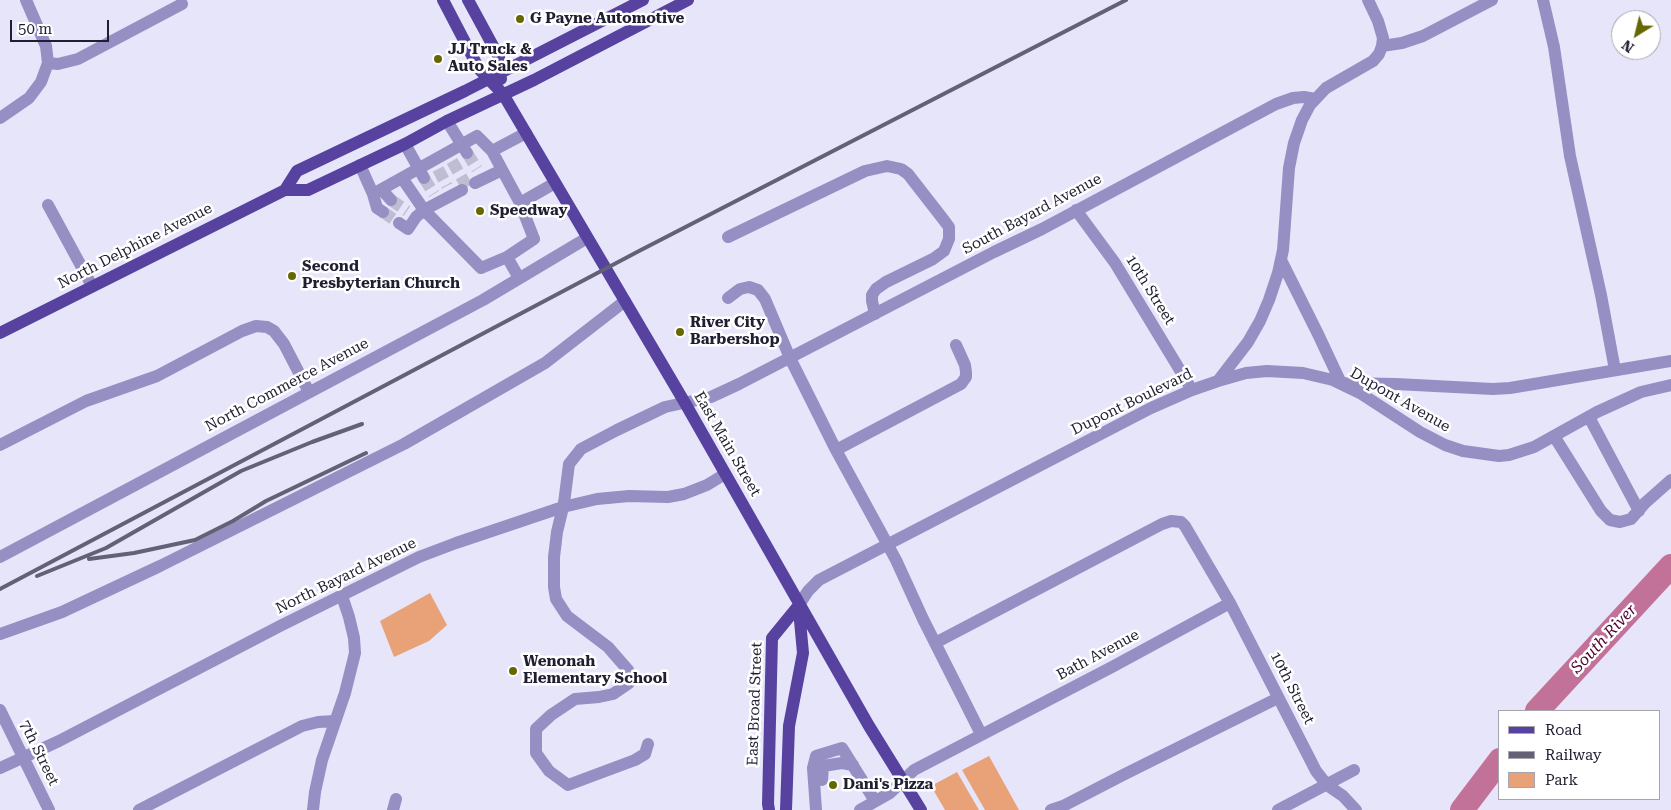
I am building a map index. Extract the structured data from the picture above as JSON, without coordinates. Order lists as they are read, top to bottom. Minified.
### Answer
{"streets":{"main road":["North Delphine Avenue","East Main Street","East Broad Street"],"street":["South Bayard Avenue","10th Street","North Commerce Avenue","Dupont Avenue","Dupont Boulevard","North Bayard Avenue","Bath Avenue","7th Street"]},"crossings":[["South Bayard Avenue","10th Street"],["South Bayard Avenue","Dupont Boulevard"],["South Bayard Avenue","East Main Street"],["South Bayard Avenue","North Bayard Avenue"],["North Delphine Avenue","East Main Street"],["10th Street","Dupont Boulevard"],["10th Street","Bath Avenue"],["North Commerce Avenue","East Main Street"],["Dupont Avenue","Dupont Boulevard"],["Dupont Boulevard","East Main Street"],["Dupont Boulevard","East Broad Street"],["East Main Street","North Bayard Avenue"],["East Main Street","Bath Avenue"],["East Main Street","East Broad Street"],["North Bayard Avenue","7th Street"]],"water":["South River"],"places":["G Payne Automotive","JJ Truck & Auto Sales","Speedway","Second Presbyterian Church","River City Barbershop","Wenonah Elementary School","Dani's Pizza"],"legend":["Road","Railway","Park"],"scale_bar":"50 m","north":"bottom left"}
